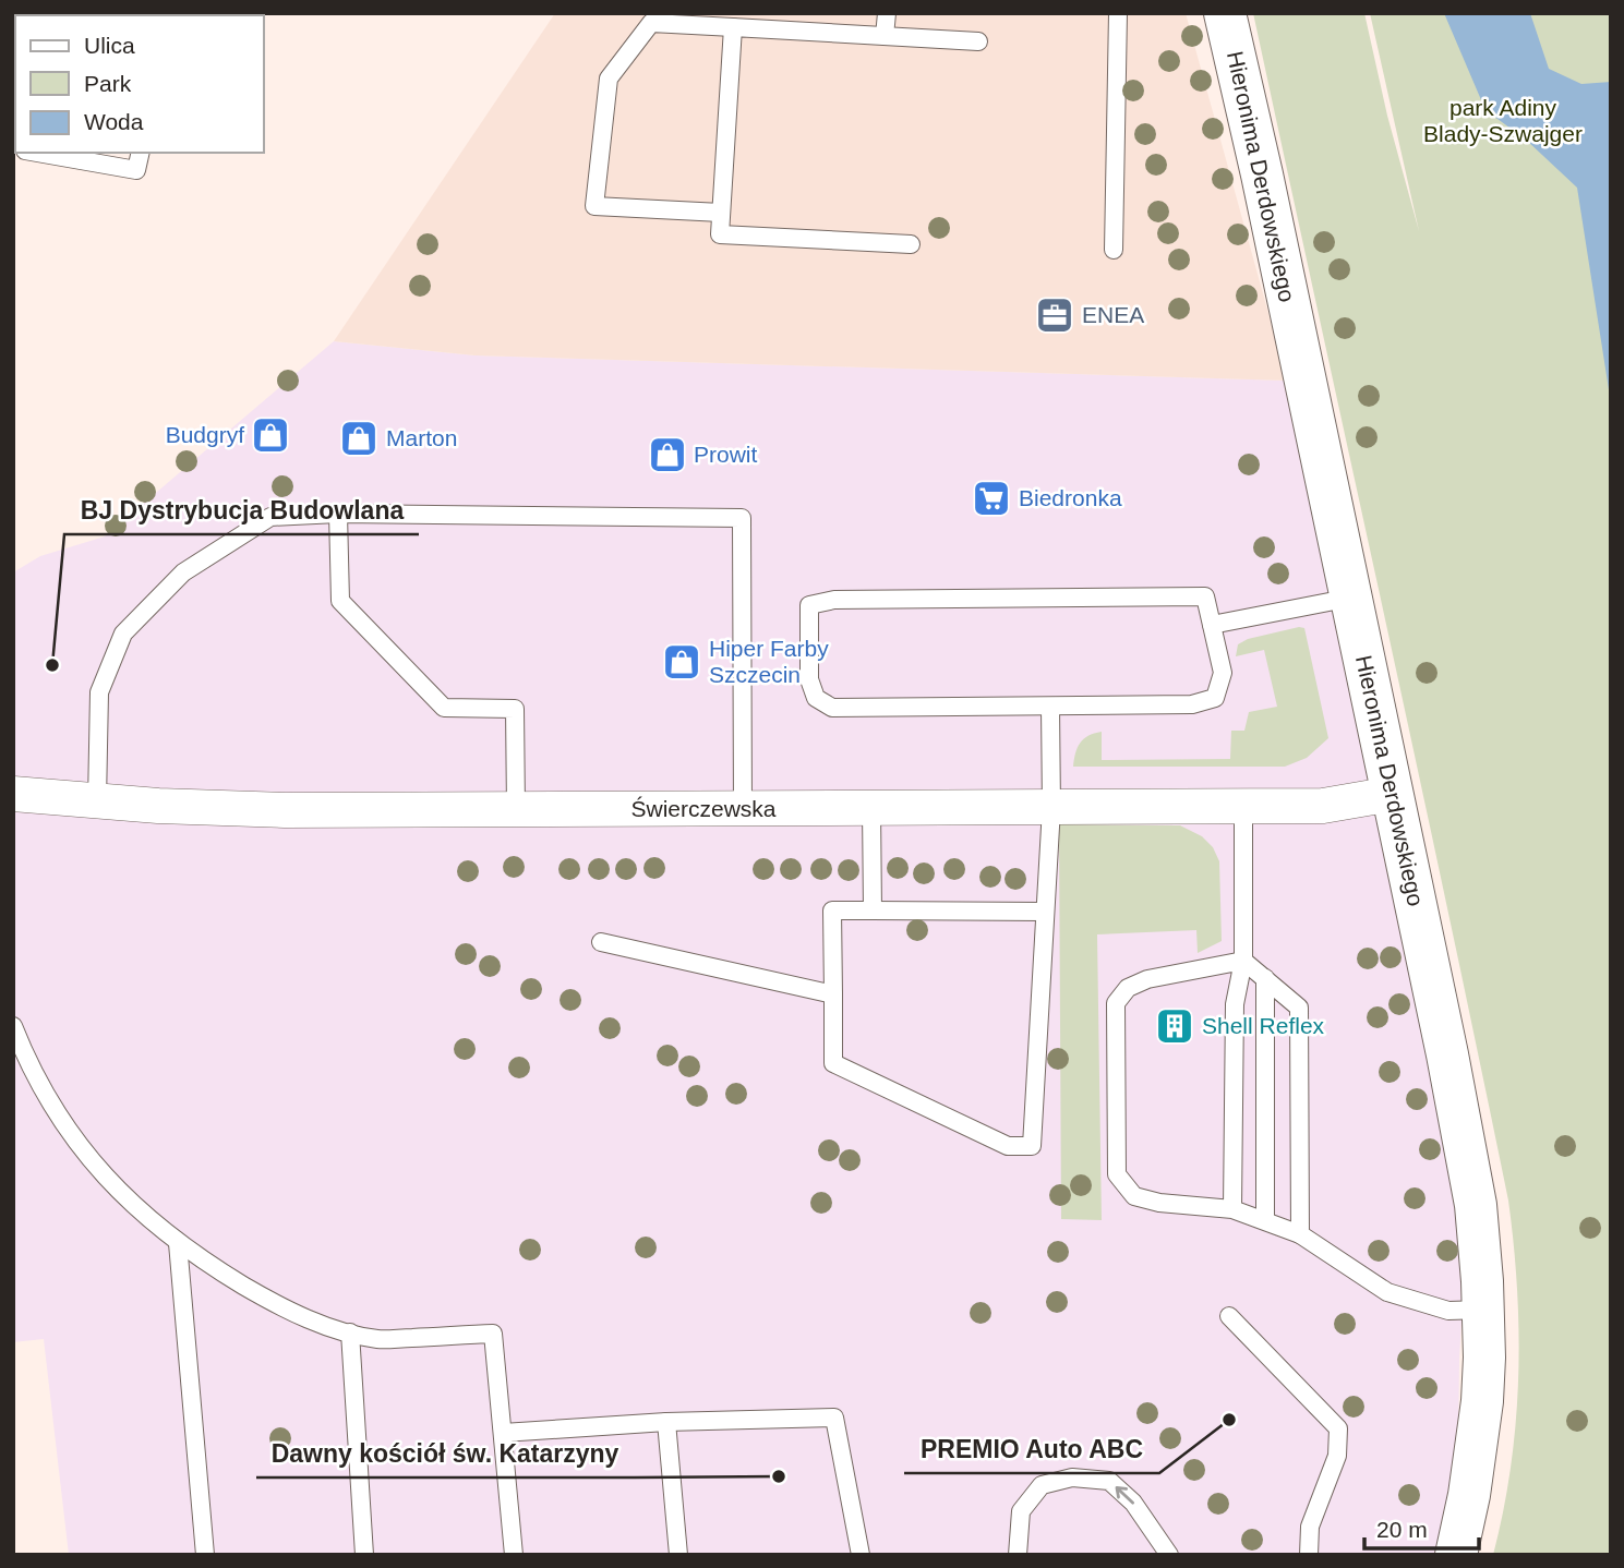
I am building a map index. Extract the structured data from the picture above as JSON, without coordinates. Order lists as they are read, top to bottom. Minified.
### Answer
{"streets":{"main road":["Hieronima Derdowskiego"],"street":["Świerczewska"]},"crossings":[["Hieronima Derdowskiego","Świerczewska"]],"parks":["park Adiny Blady-Szwajger"],"places":{"office":["ENEA"],"shop":["Budgryf","Marton","Prowit","Hiper Farby Szczecin"],"supermarket":["Biedronka"],"other":["BJ Dystrybucja Budowlana","PREMIO Auto ABC","Dawny kościół św. Katarzyny"],"building":["Shell Reflex"]},"legend":["Ulica","Park","Woda"],"scale_bar":"20 m"}
